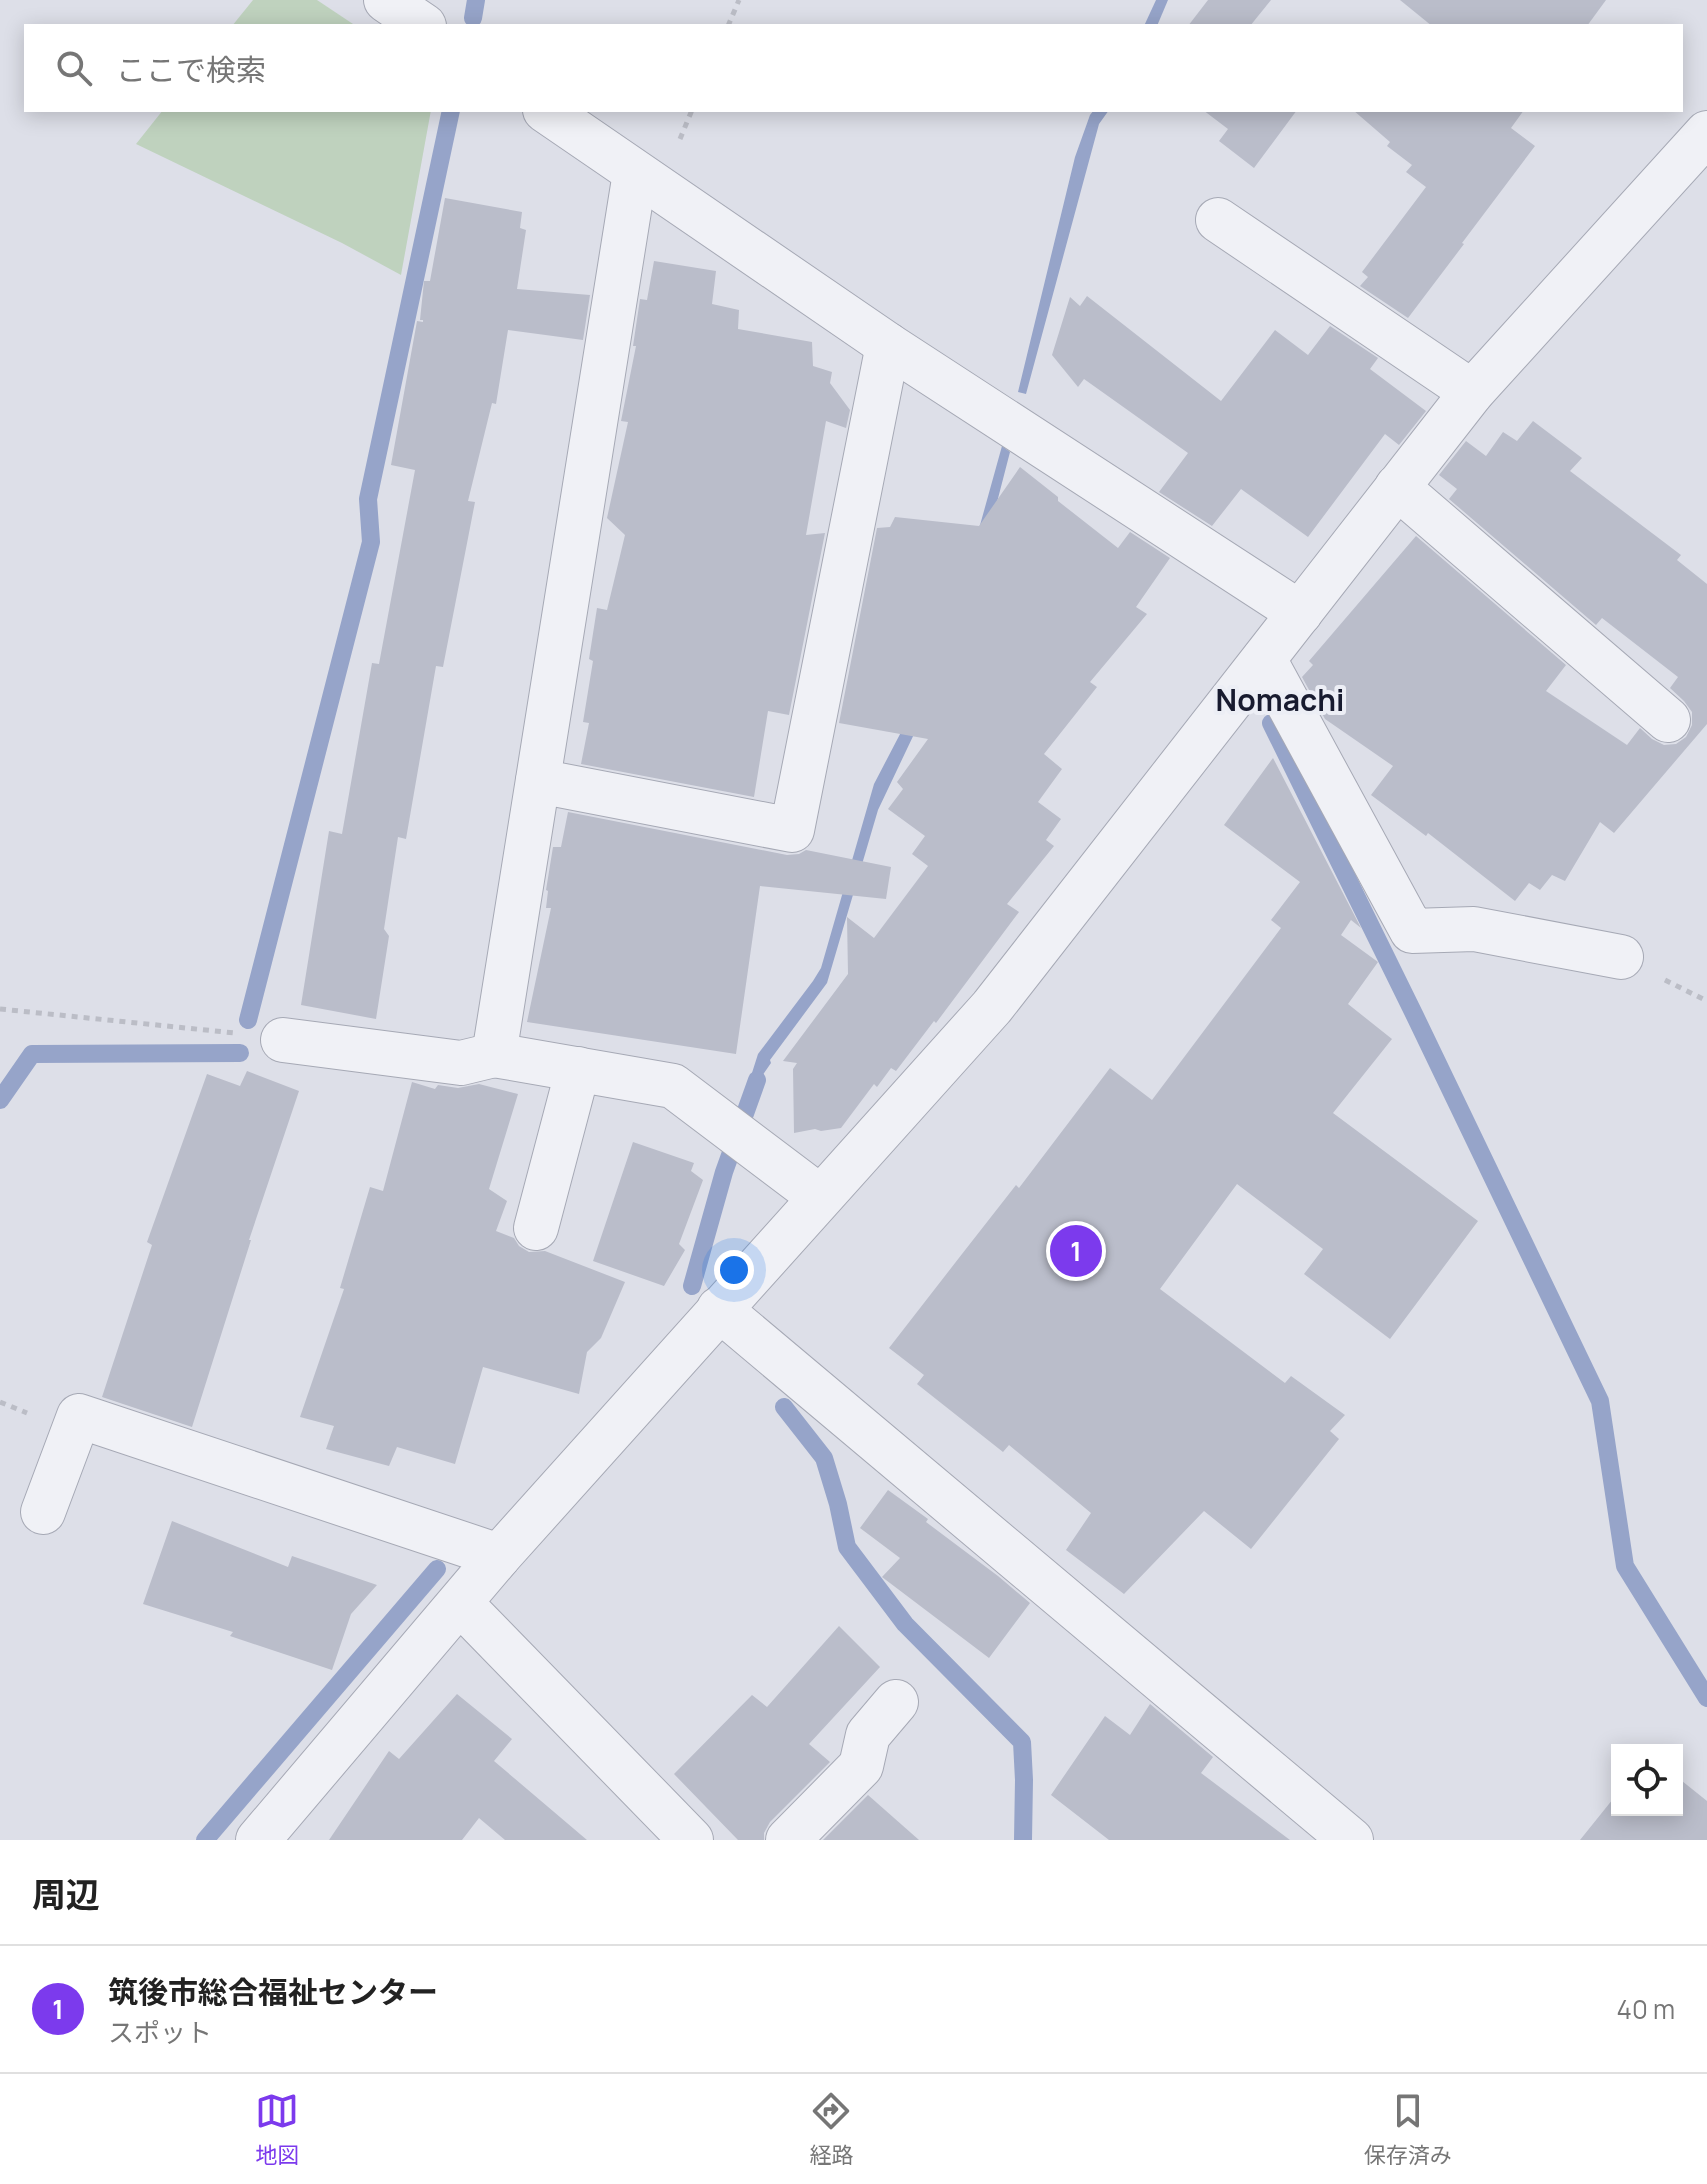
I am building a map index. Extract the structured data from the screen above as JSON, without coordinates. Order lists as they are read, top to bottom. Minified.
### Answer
{"districts":["Nomachi"],"page":{"search":"ここで検索","pins":"1","heading":"周辺","list":[{"mark":"1","name":"筑後市総合福祉センター","note":"スポット","value":"40 m"}],"nav":["地図","経路","保存済み"]}}
